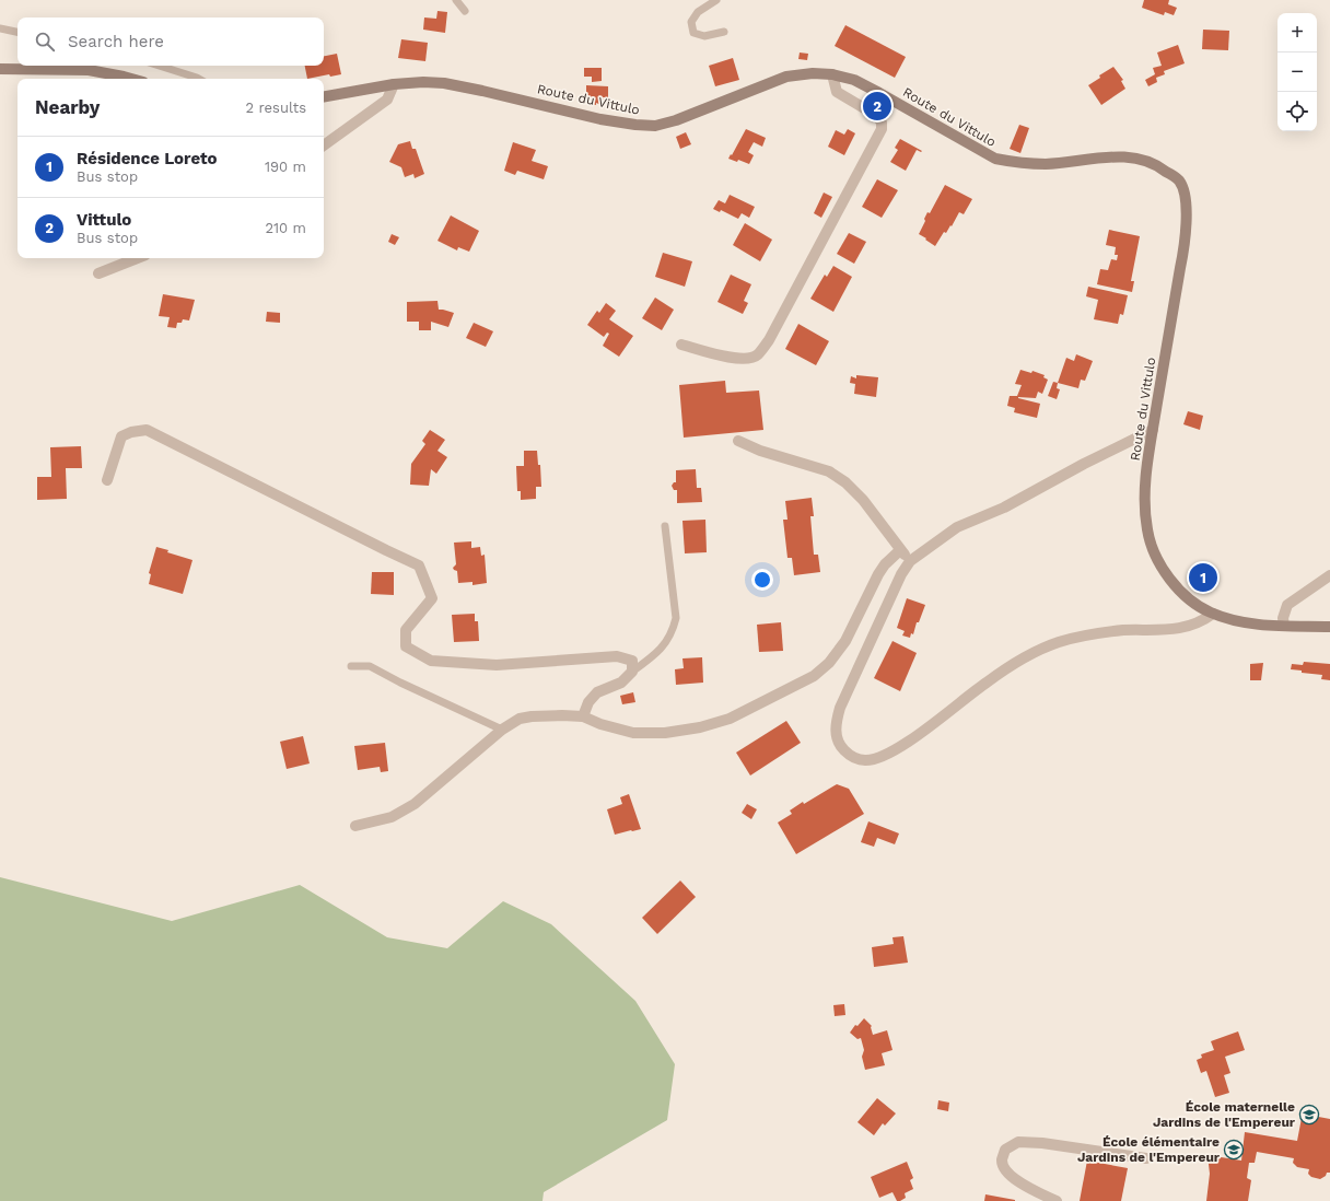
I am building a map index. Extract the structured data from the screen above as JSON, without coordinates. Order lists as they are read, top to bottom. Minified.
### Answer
{"streets":{"street":["Route du Vittulo"]},"places":{"school or university":["École maternelle Jardins de l'Empereur","École élémentaire Jardins de l'Empereur"]},"page":{"map_buttons":["+","−"],"search":"Search here","heading":["Nearby","2 results"],"pins":["2","1"],"list":[{"mark":"1","name":"Résidence Loreto","note":"Bus stop","value":"190 m"},{"mark":"2","name":"Vittulo","note":"Bus stop","value":"210 m"}]}}
